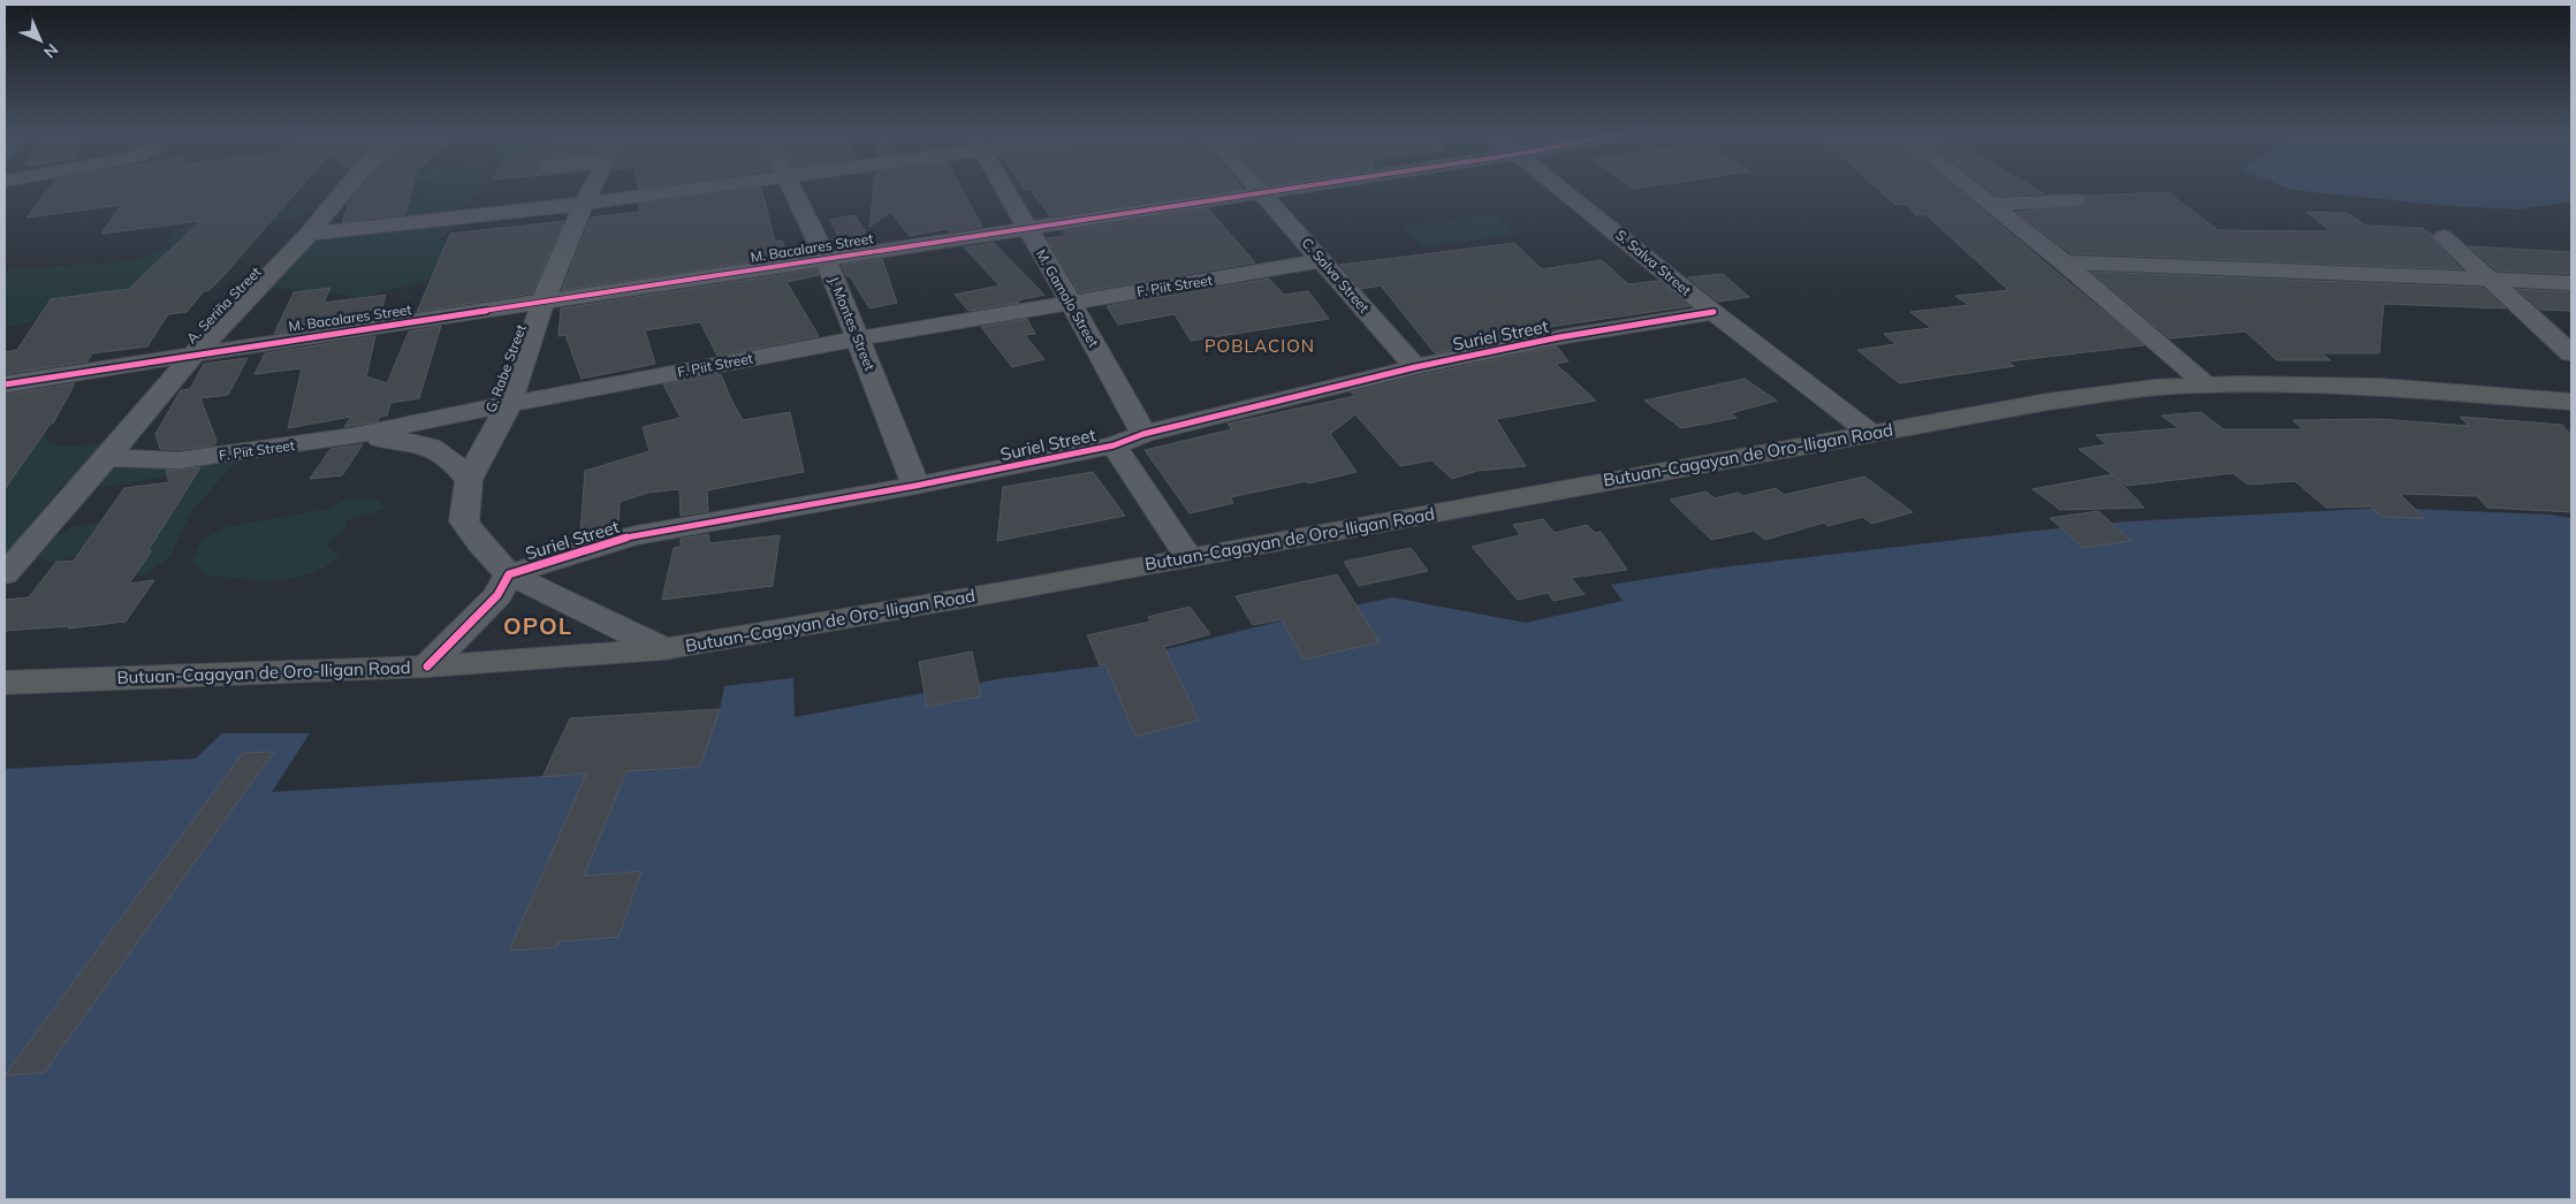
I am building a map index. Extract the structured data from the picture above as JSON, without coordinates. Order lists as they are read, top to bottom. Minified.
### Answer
{"streets":{"highway":["Butuan-Cagayan de Oro-Iligan Road"],"street":["M. Bacalares Street","S. Salva Street","C. Salva Street","F. Piit Street","M. Gamolo Street","A. Seriña Street","J. Montes Street","Suriel Street","G. Rabe Street"]},"crossings":[["M. Bacalares Street","C. Salva Street"],["M. Bacalares Street","M. Gamolo Street"],["M. Bacalares Street","A. Seriña Street"],["M. Bacalares Street","J. Montes Street"],["M. Bacalares Street","G. Rabe Street"],["S. Salva Street","Suriel Street"],["S. Salva Street","Butuan-Cagayan de Oro-Iligan Road"],["C. Salva Street","F. Piit Street"],["C. Salva Street","Suriel Street"],["F. Piit Street","M. Gamolo Street"],["F. Piit Street","A. Seriña Street"],["F. Piit Street","J. Montes Street"],["F. Piit Street","G. Rabe Street"],["M. Gamolo Street","Suriel Street"],["J. Montes Street","Suriel Street"],["Suriel Street","G. Rabe Street"],["Suriel Street","Butuan-Cagayan de Oro-Iligan Road"],["G. Rabe Street","Butuan-Cagayan de Oro-Iligan Road"]],"districts":["POBLACION","OPOL"],"north":"bottom right"}
